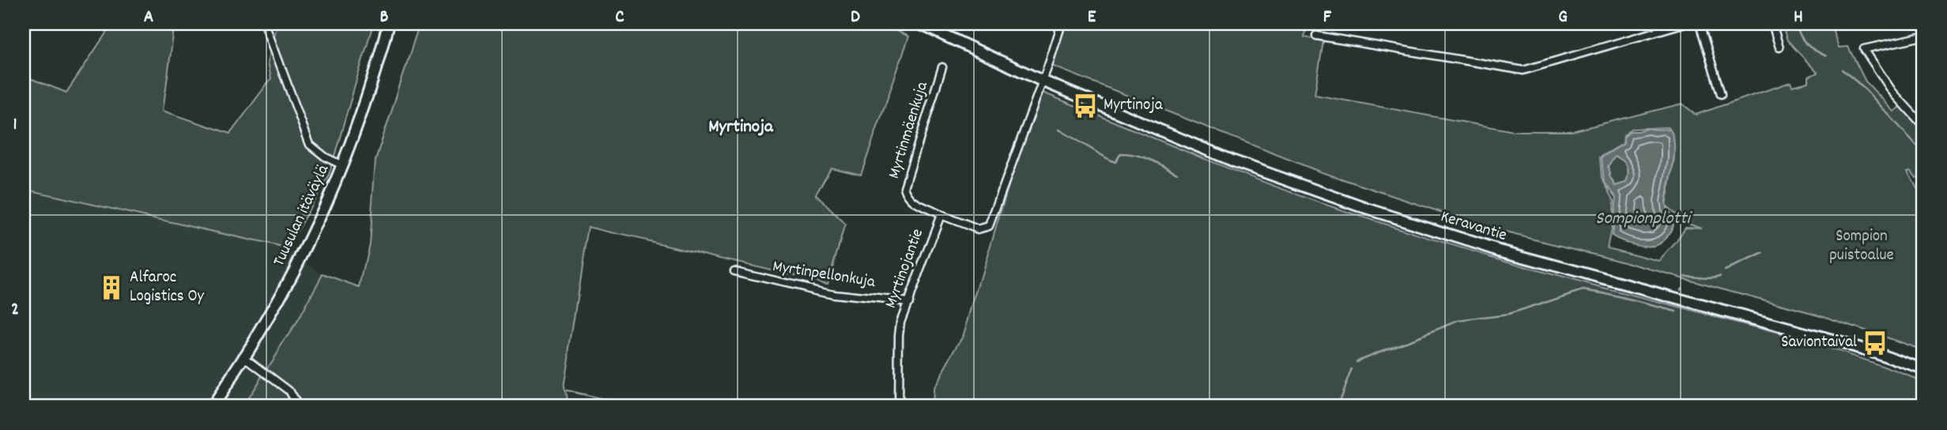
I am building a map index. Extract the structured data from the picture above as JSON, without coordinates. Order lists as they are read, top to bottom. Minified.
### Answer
{"streets":{"main road":["Tuusulan itäväylä","Keravantie"],"street":["Myrtinmäenkuja","Myrtinojantie","Myrtinpellonkuja"]},"crossings":[["Myrtinmäenkuja","Myrtinojantie"],["Keravantie","Myrtinojantie"],["Myrtinojantie","Myrtinpellonkuja"]],"districts":["Myrtinoja"],"water":["Sompionplotti"],"parks":["Sompion puistoalue"],"places":{"bus stop":["Myrtinoja","Saviontaival"],"building":["Alfaroc Logistics Oy"]},"grid":{"columns":["A","B","C","D","E","F","G","H"],"rows":["1","2"]}}
